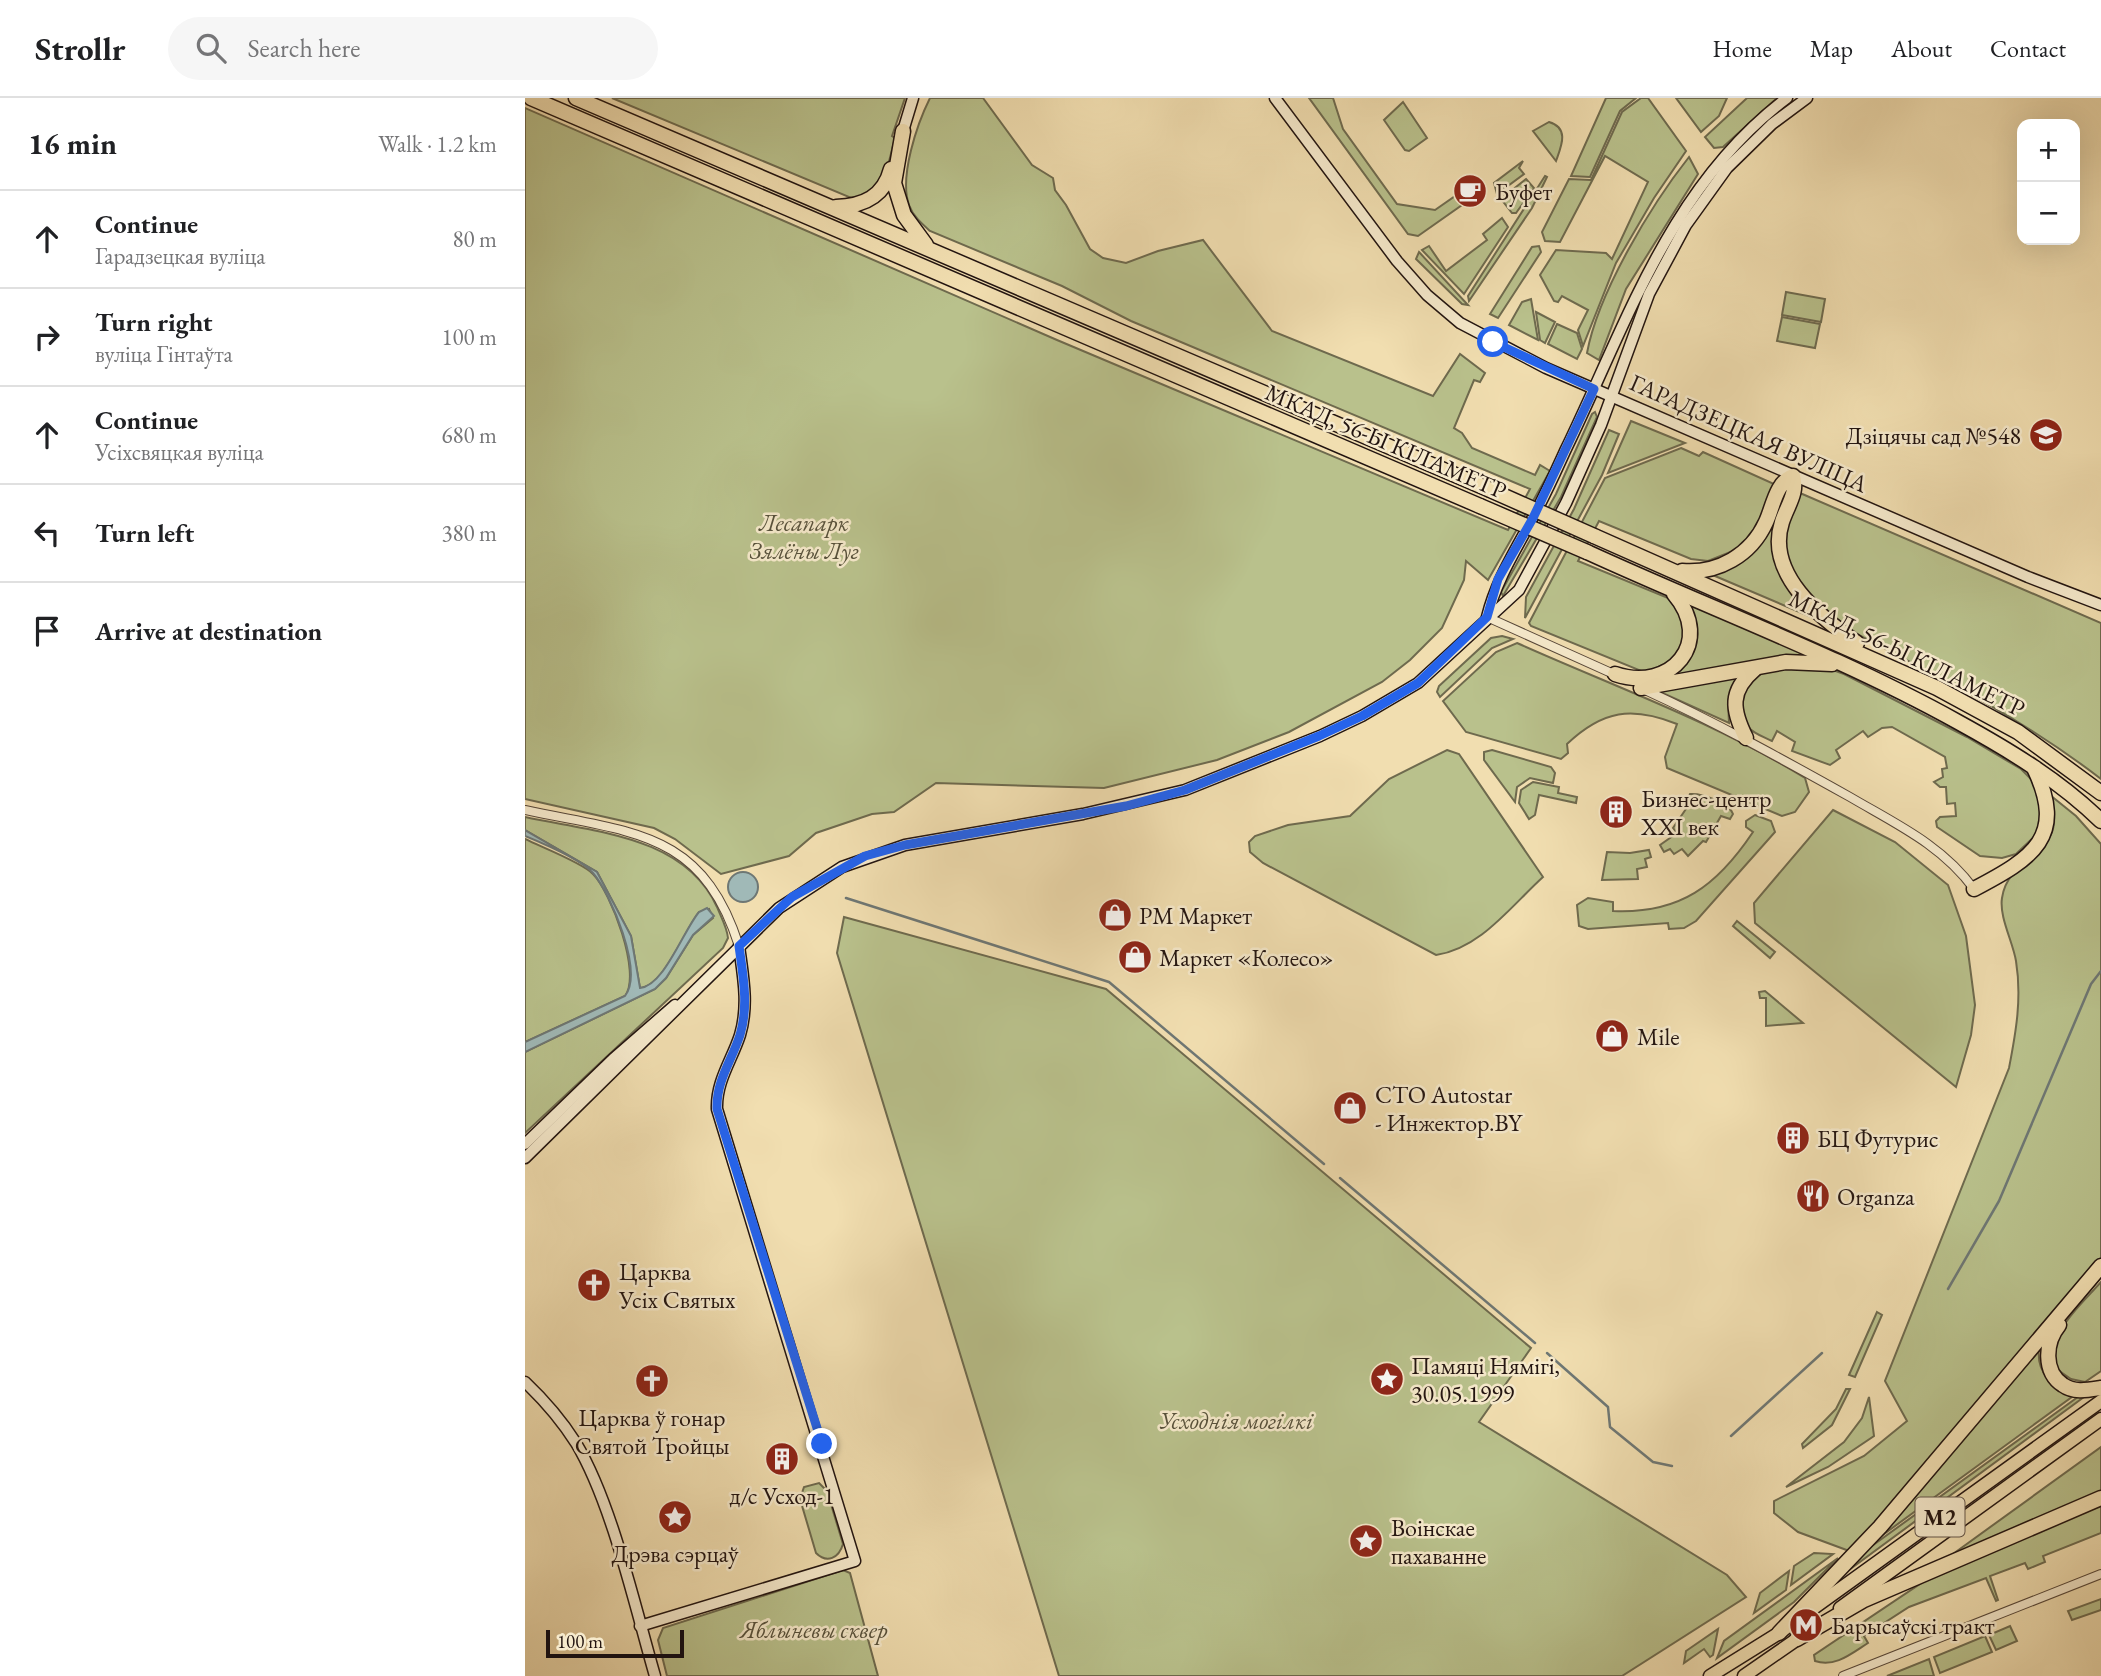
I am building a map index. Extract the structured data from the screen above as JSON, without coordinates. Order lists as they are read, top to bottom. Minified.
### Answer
{"streets":{"highway":["МКАД, 56-Ы КІЛАМЕТР"],"main road":["ГАРАДЗЕЦКАЯ ВУЛІЦА","М2"]},"parks":["Лесапарк Зялёны Луг","Усходнія могілкі","Яблыневы сквер"],"places":{"cafe":["Буфет"],"school or university":["Дзіцячы сад №548"],"building":["Бизнес-центр XXI век","БЦ Футурис","д/с Усход-1"],"shop":["РМ Маркет","Маркет «Колесо»","Mile","СТО Autostar - Инжектор.BY"],"restaurant":["Organza"],"church":["Царква Усіх Святых","Царква ў гонар Святой Тройцы"],"place":["Памяці Нямігі, 30.05.1999","Дрэва сэрцаў","Воінскае пахаванне"],"metro station":["Барысаўскі тракт"]},"scale_bar":"100 m","page":{"header":"Strollr","search":"Search here","nav":["Home","Map","About","Contact"],"heading":["16 min","Walk · 1.2 km"],"map_buttons":["+","−"],"list":[["Continue","Гарадзецкая вуліца","80 m"],["Turn right","вуліца Гінтаўта","100 m"],["Continue","Усіхсвяцкая вуліца","680 m"],["Turn left","380 m"],"Arrive at destination"],"scale":"100 m"}}
